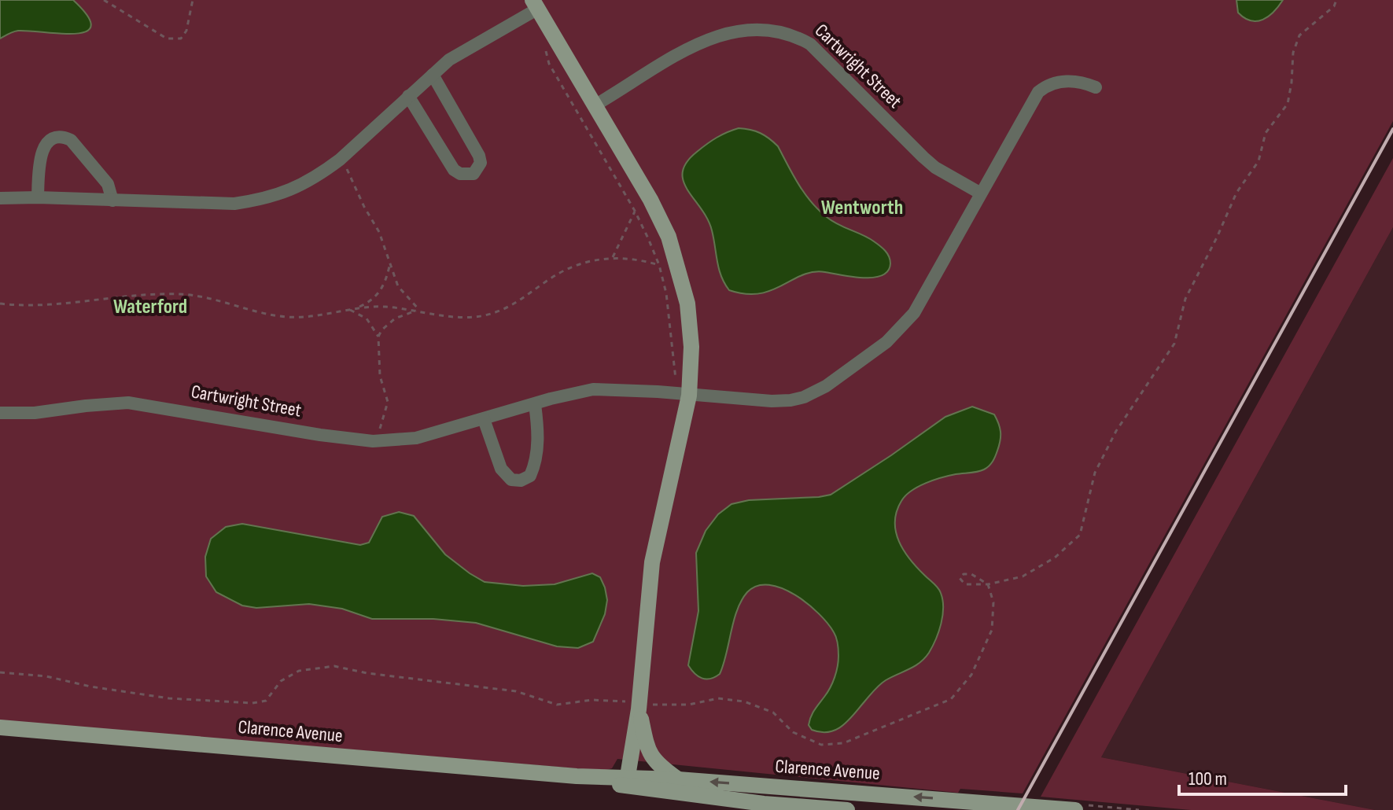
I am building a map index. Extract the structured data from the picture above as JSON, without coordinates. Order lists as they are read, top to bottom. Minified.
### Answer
{"streets":{"street":["Cartwright Street","Clarence Avenue"]},"districts":["Wentworth","Waterford"],"scale_bar":"100 m"}
